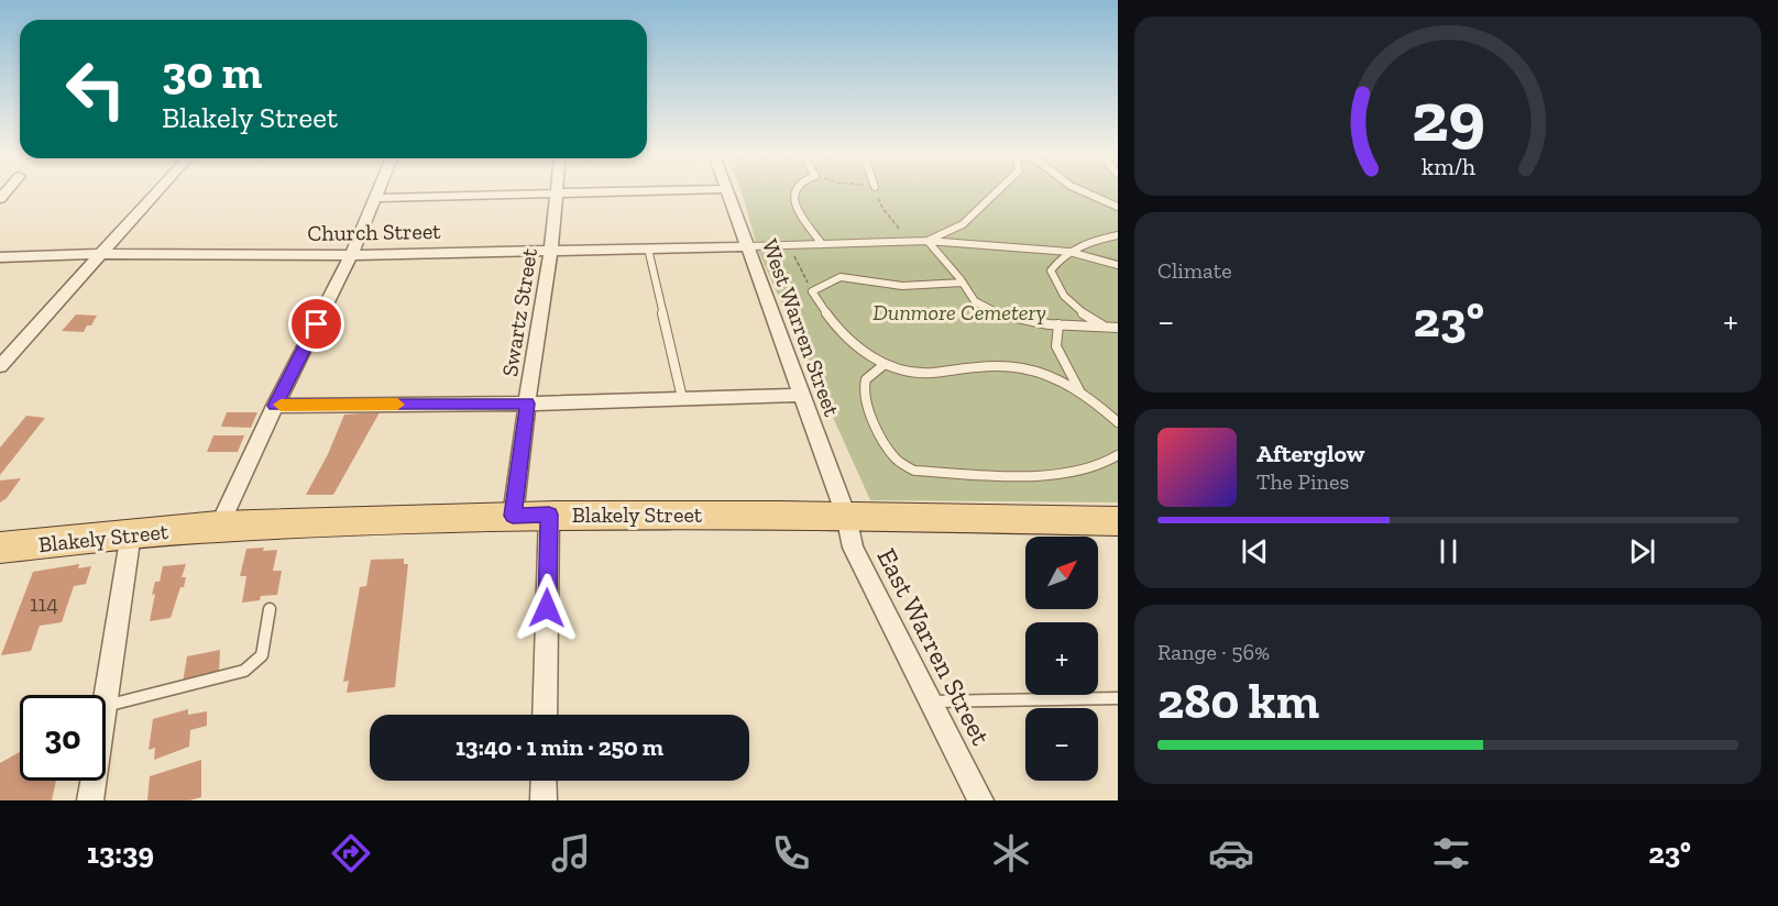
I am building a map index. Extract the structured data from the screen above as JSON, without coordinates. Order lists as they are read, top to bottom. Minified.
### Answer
{"streets":{"main road":["Blakely Street"],"street":["Church Street","Swartz Street","West Warren Street","East Warren Street"]},"crossings":[["Church Street","Swartz Street"],["Church Street","West Warren Street"],["Swartz Street","Blakely Street"],["West Warren Street","Blakely Street"],["West Warren Street","East Warren Street"],["Blakely Street","East Warren Street"]],"parks":["Dunmore Cemetery"],"house_numbers":["114"],"north":"top right","page":{"turn":["30 m","Blakely Street"],"tile":["Climate",["Range · 56%","280 km"]],"heat":["−","23°","+"],"song":["Afterglow","The Pines"],"map_buttons":["+","−"],"limit":"30","trip":"13:40 · 1 min · 250 m","tabs":["13:39","23°"],"gauge":["29","km/h"]}}
